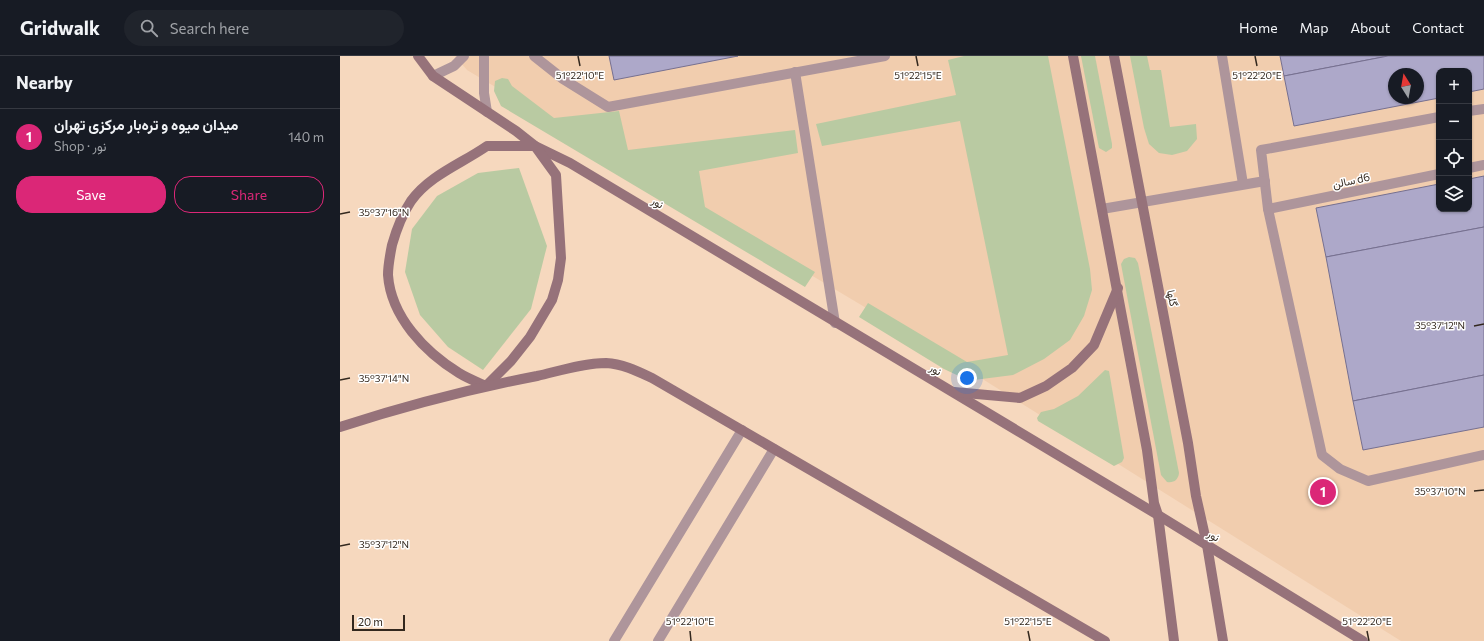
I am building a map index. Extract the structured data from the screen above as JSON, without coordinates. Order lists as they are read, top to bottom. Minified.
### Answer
{"streets":{"main road":["نور","گلها"],"street":["سالن d6"]},"crossings":[["نور","گلها"]],"scale_bar":"20 m","north":"top","page":{"header":"Gridwalk","search":"Search here","nav":["Home","Map","About","Contact"],"heading":"Nearby","map_buttons":["+","−"],"list":[{"mark":"1","name":"میدان میوه و تره‌بار مرکزی تهران","note":"Shop · نور","value":"140 m"}],"buttons":["Save","Share"],"pins":"1","scale":"20 m"},"coordinates":["51°22'10\"E","51°22'15\"E","51°22'20\"E","35°37'16\"N","35°37'12\"N","35°37'14\"N","35°37'10\"N"]}
